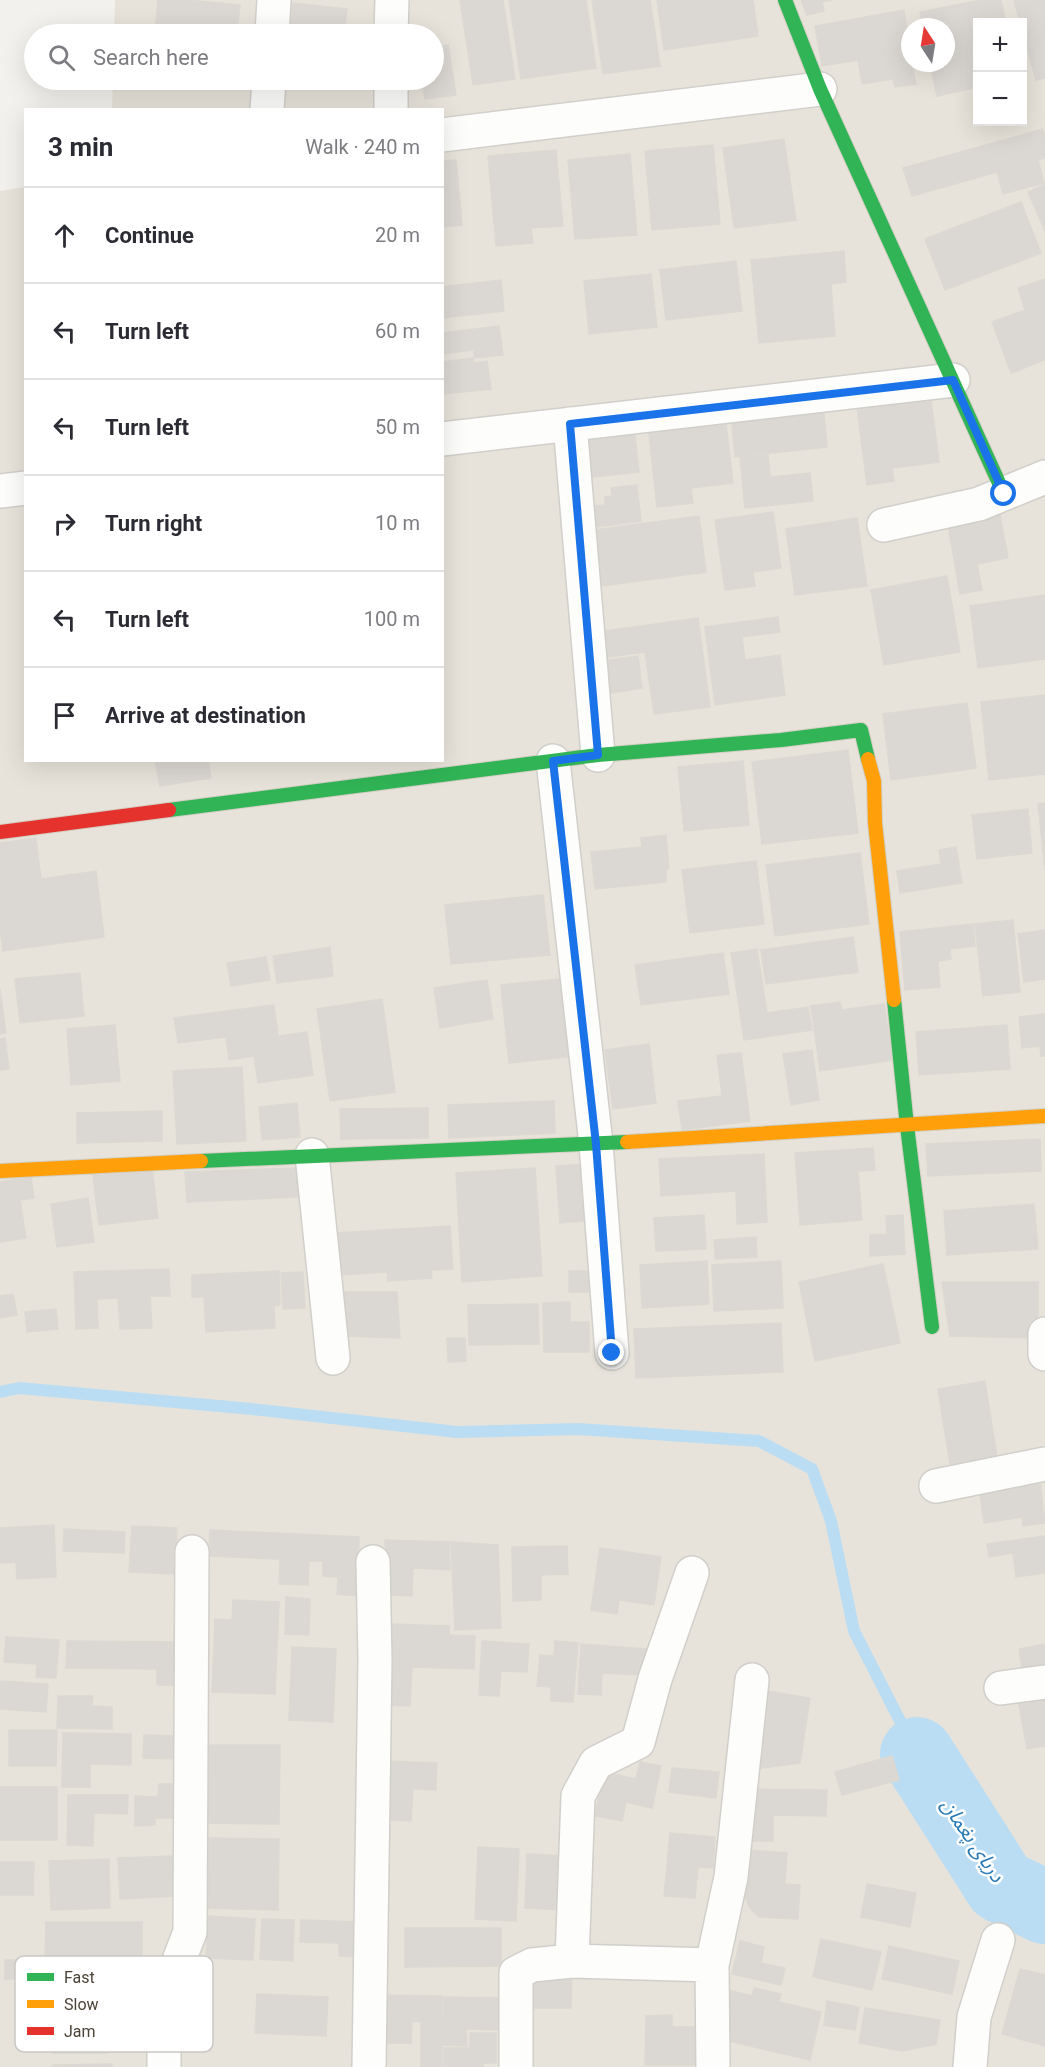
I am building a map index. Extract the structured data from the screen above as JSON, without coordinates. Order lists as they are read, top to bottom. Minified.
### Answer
{"water":["دریای پغمان"],"legend":["Fast","Slow","Jam"],"north":"top","page":{"map_buttons":["+","−"],"search":"Search here","heading":["3 min","Walk · 240 m"],"list":[["Continue","20 m"],["Turn left","60 m"],["Turn left","50 m"],["Turn right","10 m"],["Turn left","100 m"],"Arrive at destination"]}}
